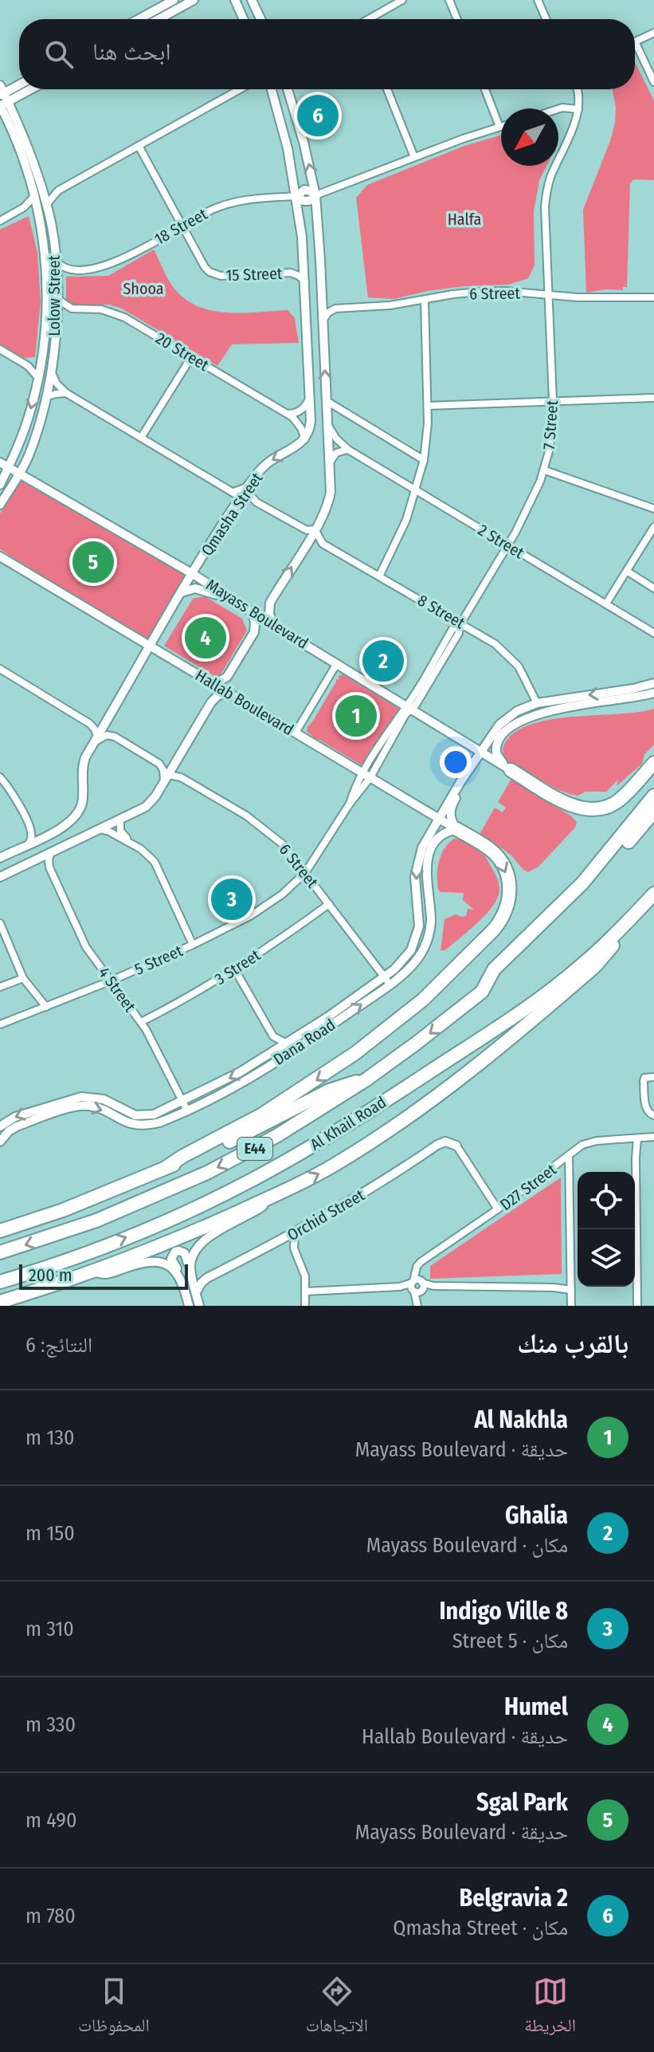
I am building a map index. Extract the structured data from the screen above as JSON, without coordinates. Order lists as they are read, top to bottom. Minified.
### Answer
{"streets":{"highway":["Al Khail Road","E44"],"street":["18 Street","15 Street","6 Street","Lolow Street","20 Street","7 Street","Qmasha Street","2 Street","8 Street","Mayass Boulevard","Hallab Boulevard","5 Street","3 Street","4 Street","Dana Road","D27 Street","Orchid Street"]},"crossings":[["18 Street","15 Street"],["18 Street","Lolow Street"],["6 Street","7 Street"],["6 Street","5 Street"],["6 Street","3 Street"],["6 Street","Dana Road"],["Lolow Street","Mayass Boulevard"],["20 Street","Qmasha Street"],["7 Street","2 Street"],["Qmasha Street","Mayass Boulevard"],["Qmasha Street","Hallab Boulevard"],["8 Street","Dana Road"],["Mayass Boulevard","Hallab Boulevard"],["Mayass Boulevard","Dana Road"],["Hallab Boulevard","Dana Road"],["5 Street","4 Street"],["3 Street","4 Street"],["4 Street","Dana Road"]],"parks":["Halfa","Shooa"],"scale_bar":"200 m","north":"bottom left","page":{"search":"ابحث هنا","pins":["6","5","4","2","1","3"],"scale":"200 m","heading":["بالقرب منك","النتائج: 6"],"list":[{"mark":"1","name":"Al Nakhla","note":"حديقة · Mayass Boulevard","value":"130 m"},{"mark":"2","name":"Ghalia","note":"مكان · Mayass Boulevard","value":"150 m"},{"mark":"3","name":"Indigo Ville 8","note":"مكان · 5 Street","value":"310 m"},{"mark":"4","name":"Humel","note":"حديقة · Hallab Boulevard","value":"330 m"},{"mark":"5","name":"Sgal Park","note":"حديقة · Mayass Boulevard","value":"490 m"},{"mark":"6","name":"Belgravia 2","note":"مكان · Qmasha Street","value":"780 m"}],"nav":["الخريطة","الاتجاهات","المحفوظات"]}}
